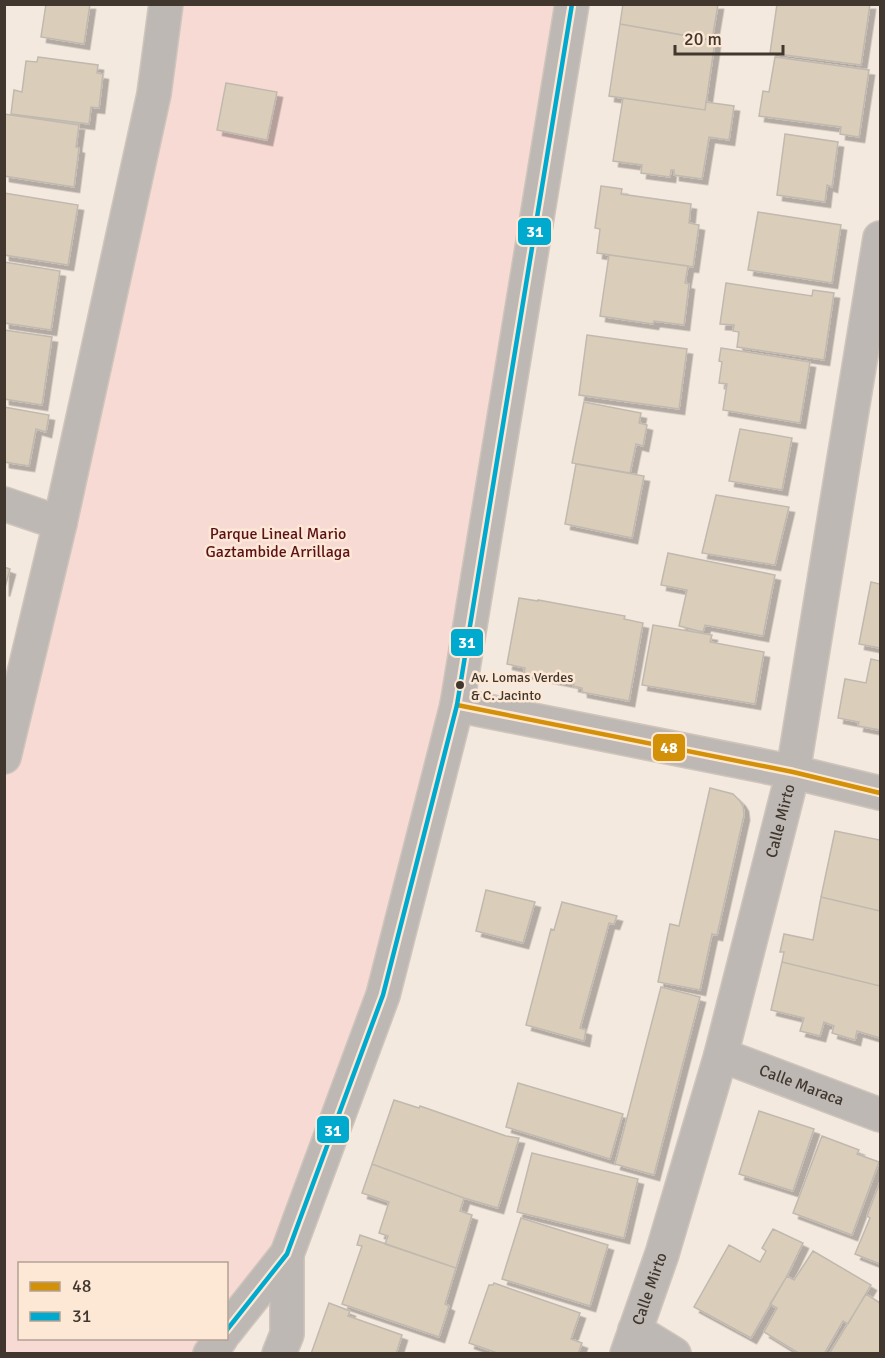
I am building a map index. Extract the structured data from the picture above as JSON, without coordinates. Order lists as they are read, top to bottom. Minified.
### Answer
{"streets":{"street":["Calle Mirto","Calle Maraca"]},"crossings":[["Calle Mirto","Calle Maraca"]],"parks":["Parque Lineal Mario Gaztambide Arrillaga"],"places":["Av. Lomas Verdes & C. Jacinto"],"lines":["transit line 31","transit line 48"],"legend":["48","31"],"scale_bar":"20 m"}
